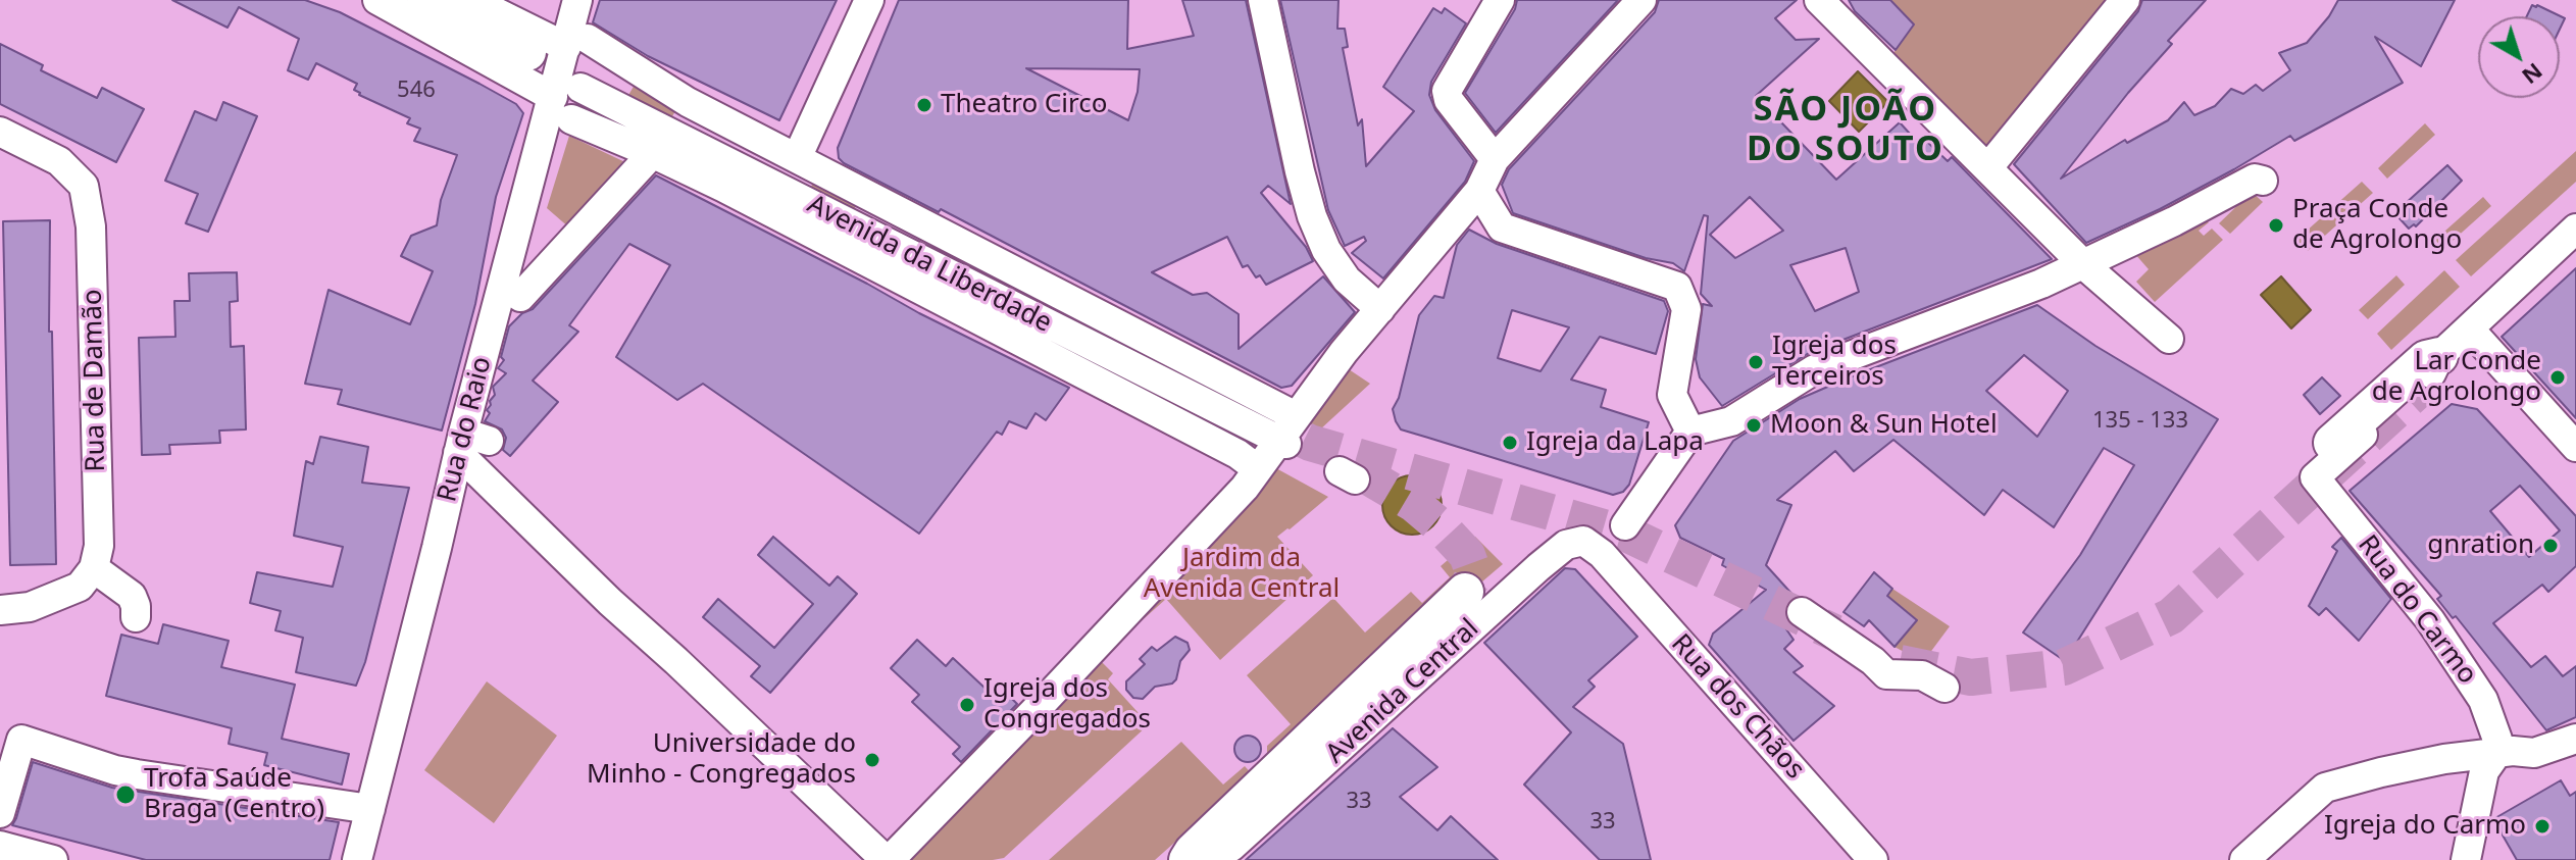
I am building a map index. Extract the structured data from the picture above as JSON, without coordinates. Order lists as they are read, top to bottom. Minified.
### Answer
{"streets":{"street":["Avenida da Liberdade","Rua de Damão","Rua do Raio","Rua do Carmo","Avenida Central","Rua dos Chãos"]},"crossings":[["Avenida Central","Rua dos Chãos"]],"districts":["SÃO JOÃO DO SOUTO"],"parks":["Jardim da Avenida Central"],"places":["Theatro Circo","Praça Conde de Agrolongo","Igreja dos Terceiros","Lar Conde de Agrolongo","Moon & Sun Hotel","Igreja da Lapa","gnration","Igreja dos Congregados","Universidade do Minho - Congregados","Trofa Saúde Braga (Centro)","Igreja do Carmo"],"house_numbers":["546","135 - 133","33","33"],"north":"bottom right"}
